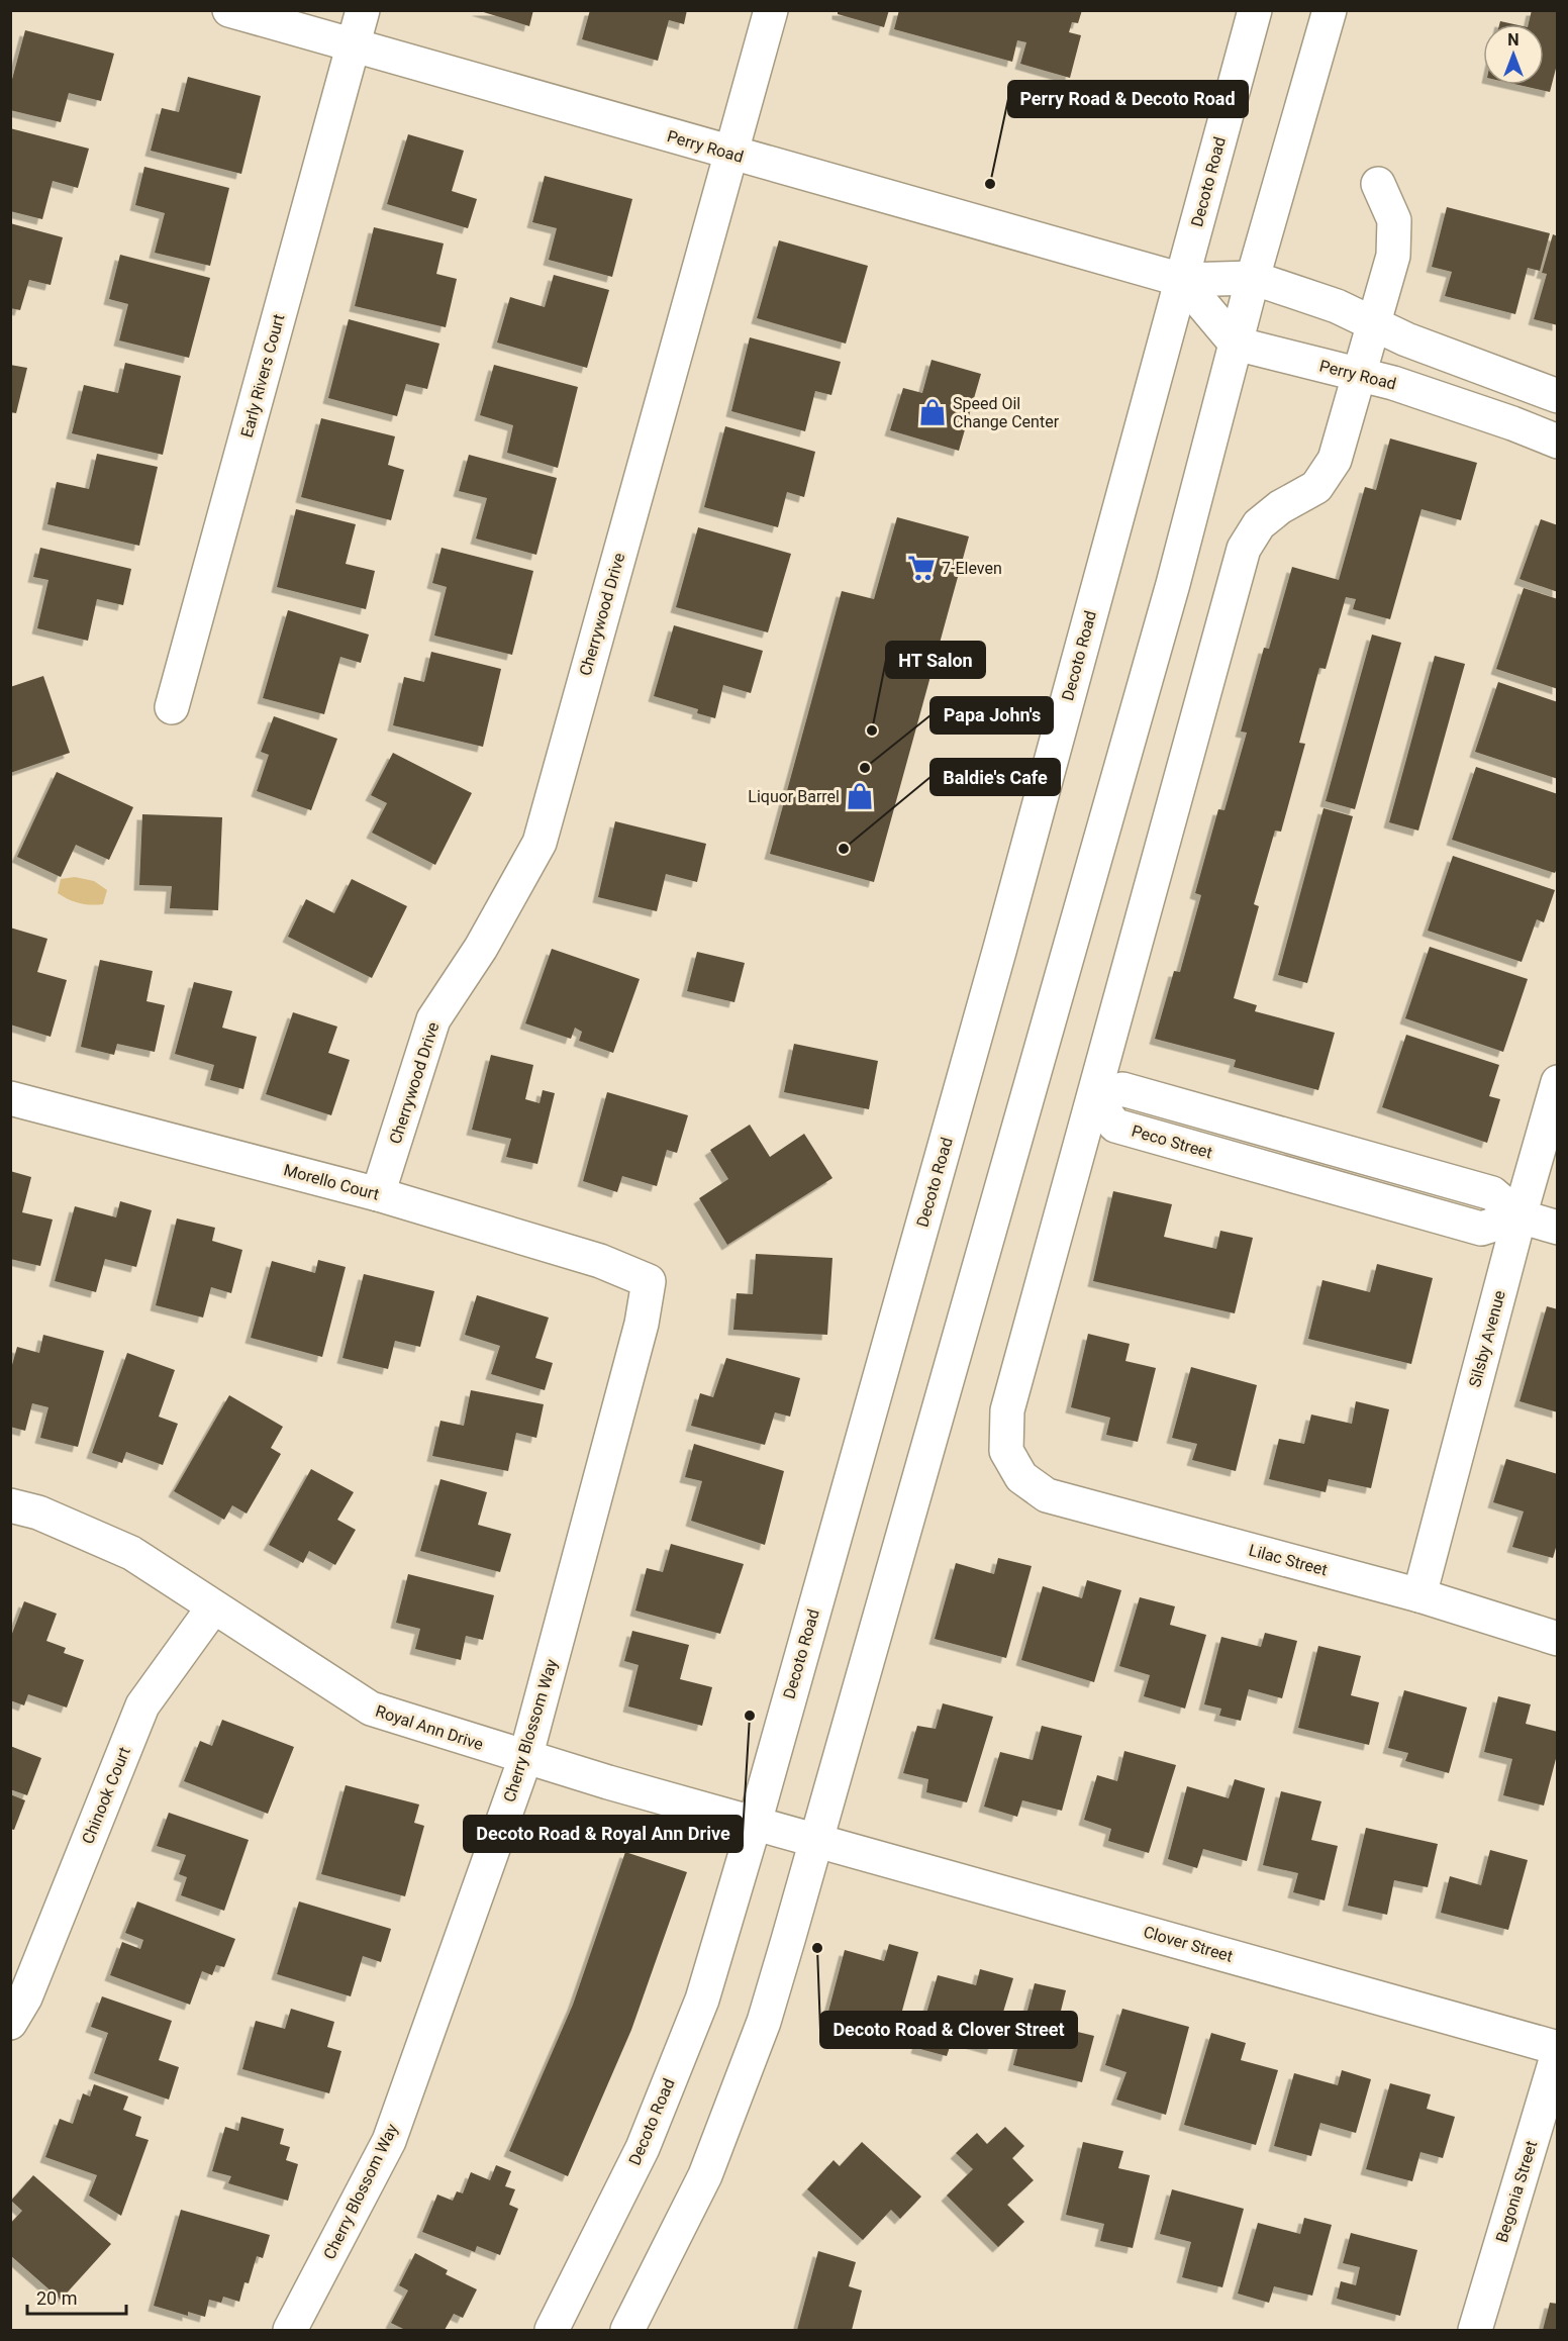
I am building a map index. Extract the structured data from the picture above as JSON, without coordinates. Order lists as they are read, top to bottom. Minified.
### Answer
{"streets":{"street":["Perry Road","Decoto Road","Early Rivers Court","Cherrywood Drive","Morello Court","Silsby Avenue","Lilac Street","Royal Ann Drive","Cherry Blossom Way","Chinook Court","Clover Street","Begonia Street"]},"crossings":[["Perry Road","Decoto Road"],["Perry Road","Early Rivers Court"],["Perry Road","Cherrywood Drive"],["Decoto Road","Royal Ann Drive"],["Cherrywood Drive","Morello Court"],["Morello Court","Cherry Blossom Way"],["Silsby Avenue","Lilac Street"],["Royal Ann Drive","Cherry Blossom Way"],["Royal Ann Drive","Chinook Court"],["Royal Ann Drive","Clover Street"]],"places":{"other":["Perry Road & Decoto Road","HT Salon","Papa John's","Baldie's Cafe","Decoto Road & Royal Ann Drive","Decoto Road & Clover Street"],"shop":["Speed Oil Change Center","Liquor Barrel"],"supermarket":["7-Eleven"]},"scale_bar":"20 m","north":"top"}
